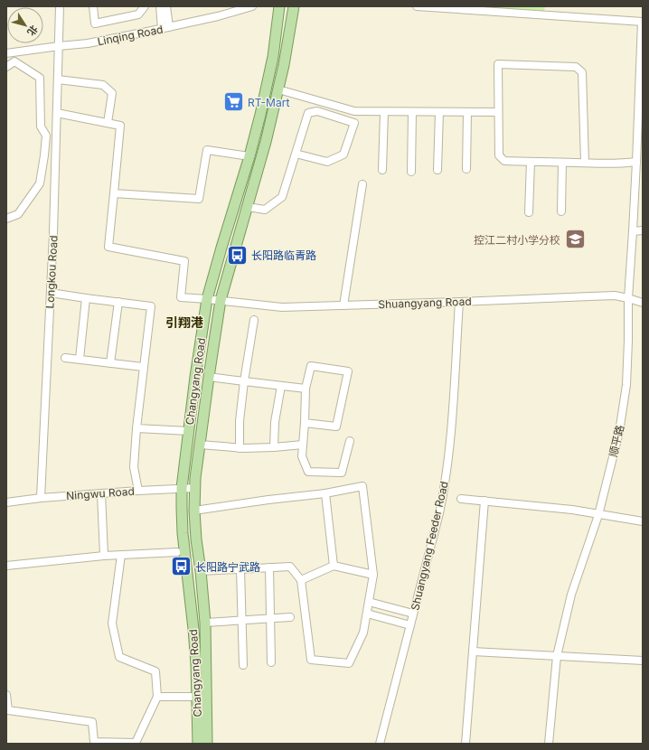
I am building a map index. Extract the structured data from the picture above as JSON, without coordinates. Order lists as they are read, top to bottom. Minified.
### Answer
{"streets":{"main road":["Changyang Road"],"street":["Linqing Road","Longkou Road","Shuangyang Road","顺平路","Ningwu Road","Shuangyang Feeder Road"]},"crossings":[["Linqing Road","Longkou Road"],["Longkou Road","Ningwu Road"],["Shuangyang Road","Changyang Road"],["Shuangyang Road","顺平路"],["Shuangyang Road","Shuangyang Feeder Road"],["Changyang Road","Ningwu Road"]],"districts":["引翔港"],"places":{"supermarket":["RT-Mart"],"school or university":["控江二村小学分校"],"bus stop":["长阳路临青路","长阳路宁武路"]},"north":"bottom right"}
